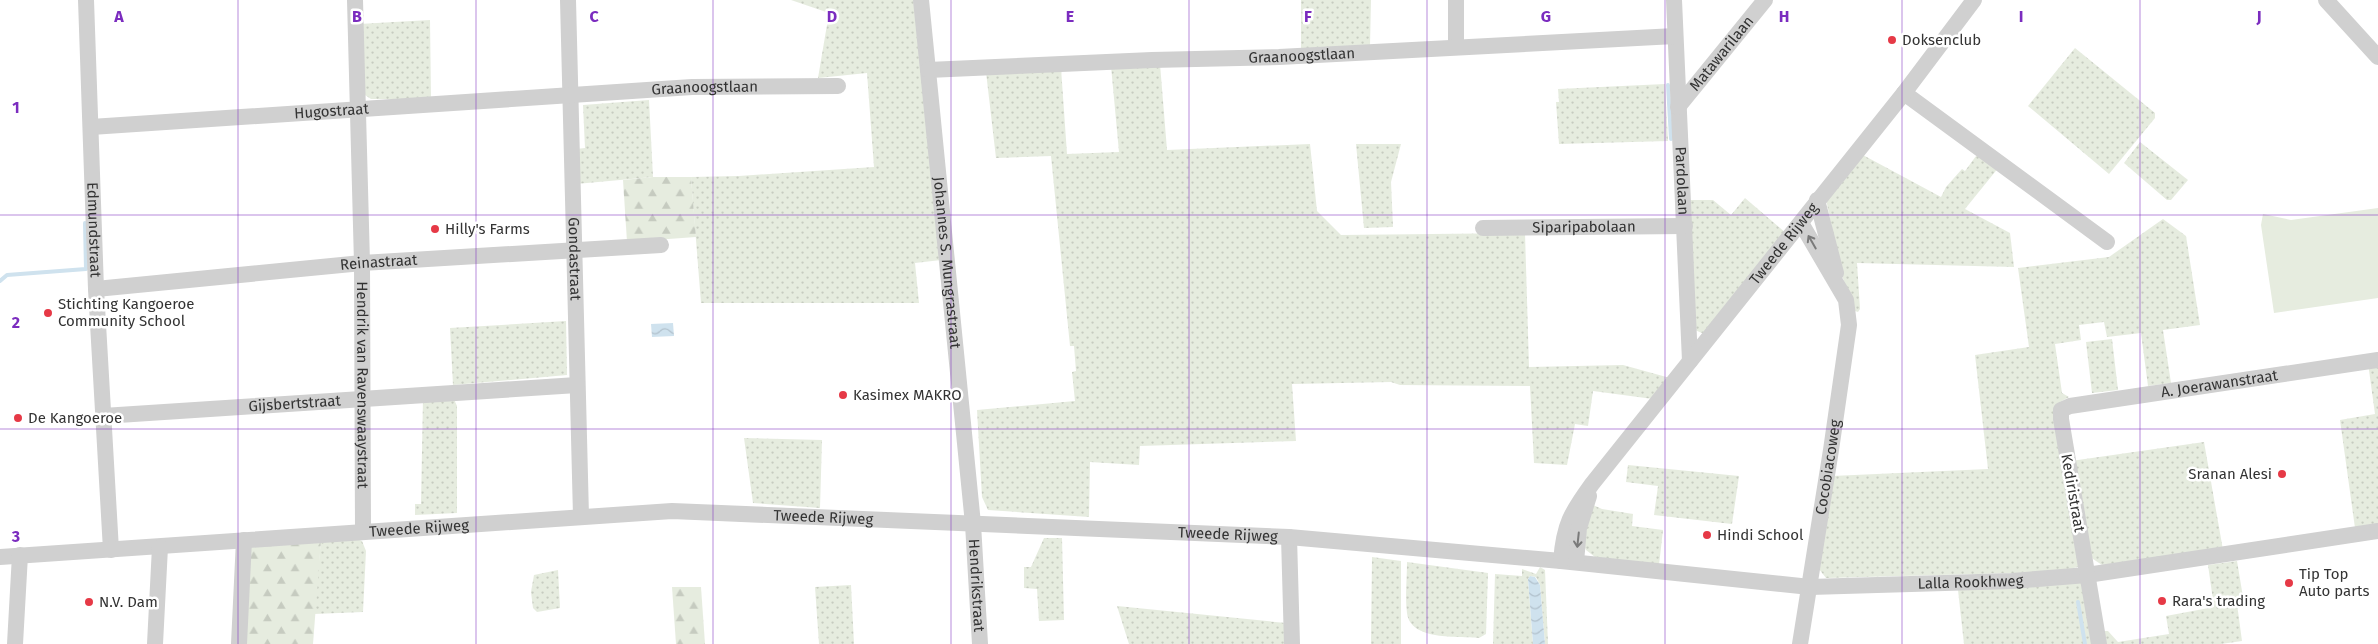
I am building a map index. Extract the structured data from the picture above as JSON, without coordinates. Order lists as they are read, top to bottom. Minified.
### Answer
{"streets":{"street":["Matawarilaan","Graanoogstlaan","Hugostraat","Pardolaan","Siparipabolaan","Edmundstraat","Tweede Rijweg","Gondastraat","Johannes S. Mungrastraat","Reinastraat","A. Joerawanstraat","Hendrik van Ravenswaaystraat","Gijsbertstraat","Cocobiacoweg","Kediristraat","Lalla Rookhweg","Hendrikstraat"]},"crossings":[["Matawarilaan","Pardolaan"],["Graanoogstlaan","Hugostraat"],["Graanoogstlaan","Pardolaan"],["Graanoogstlaan","Gondastraat"],["Graanoogstlaan","Johannes S. Mungrastraat"],["Hugostraat","Edmundstraat"],["Hugostraat","Gondastraat"],["Hugostraat","Hendrik van Ravenswaaystraat"],["Pardolaan","Siparipabolaan"],["Pardolaan","Tweede Rijweg"],["Edmundstraat","Tweede Rijweg"],["Edmundstraat","Reinastraat"],["Edmundstraat","Gijsbertstraat"],["Tweede Rijweg","Gondastraat"],["Tweede Rijweg","Johannes S. Mungrastraat"],["Tweede Rijweg","Hendrik van Ravenswaaystraat"],["Tweede Rijweg","Cocobiacoweg"],["Tweede Rijweg","Lalla Rookhweg"],["Tweede Rijweg","Hendrikstraat"],["Gondastraat","Reinastraat"],["Gondastraat","Gijsbertstraat"],["Johannes S. Mungrastraat","Hendrikstraat"],["Reinastraat","Hendrik van Ravenswaaystraat"],["A. Joerawanstraat","Kediristraat"],["Hendrik van Ravenswaaystraat","Gijsbertstraat"],["Cocobiacoweg","Lalla Rookhweg"],["Kediristraat","Lalla Rookhweg"]],"places":["Doksenclub","Hilly's Farms","Stichting Kangoeroe Community School","Kasimex MAKRO","De Kangoeroe","Sranan Alesi","Hindi School","Tip Top Auto parts","Rara's trading","N.V. Dam"],"grid":{"columns":["A","B","C","D","E","F","G","H","I","J"],"rows":["1","2","3"]}}
